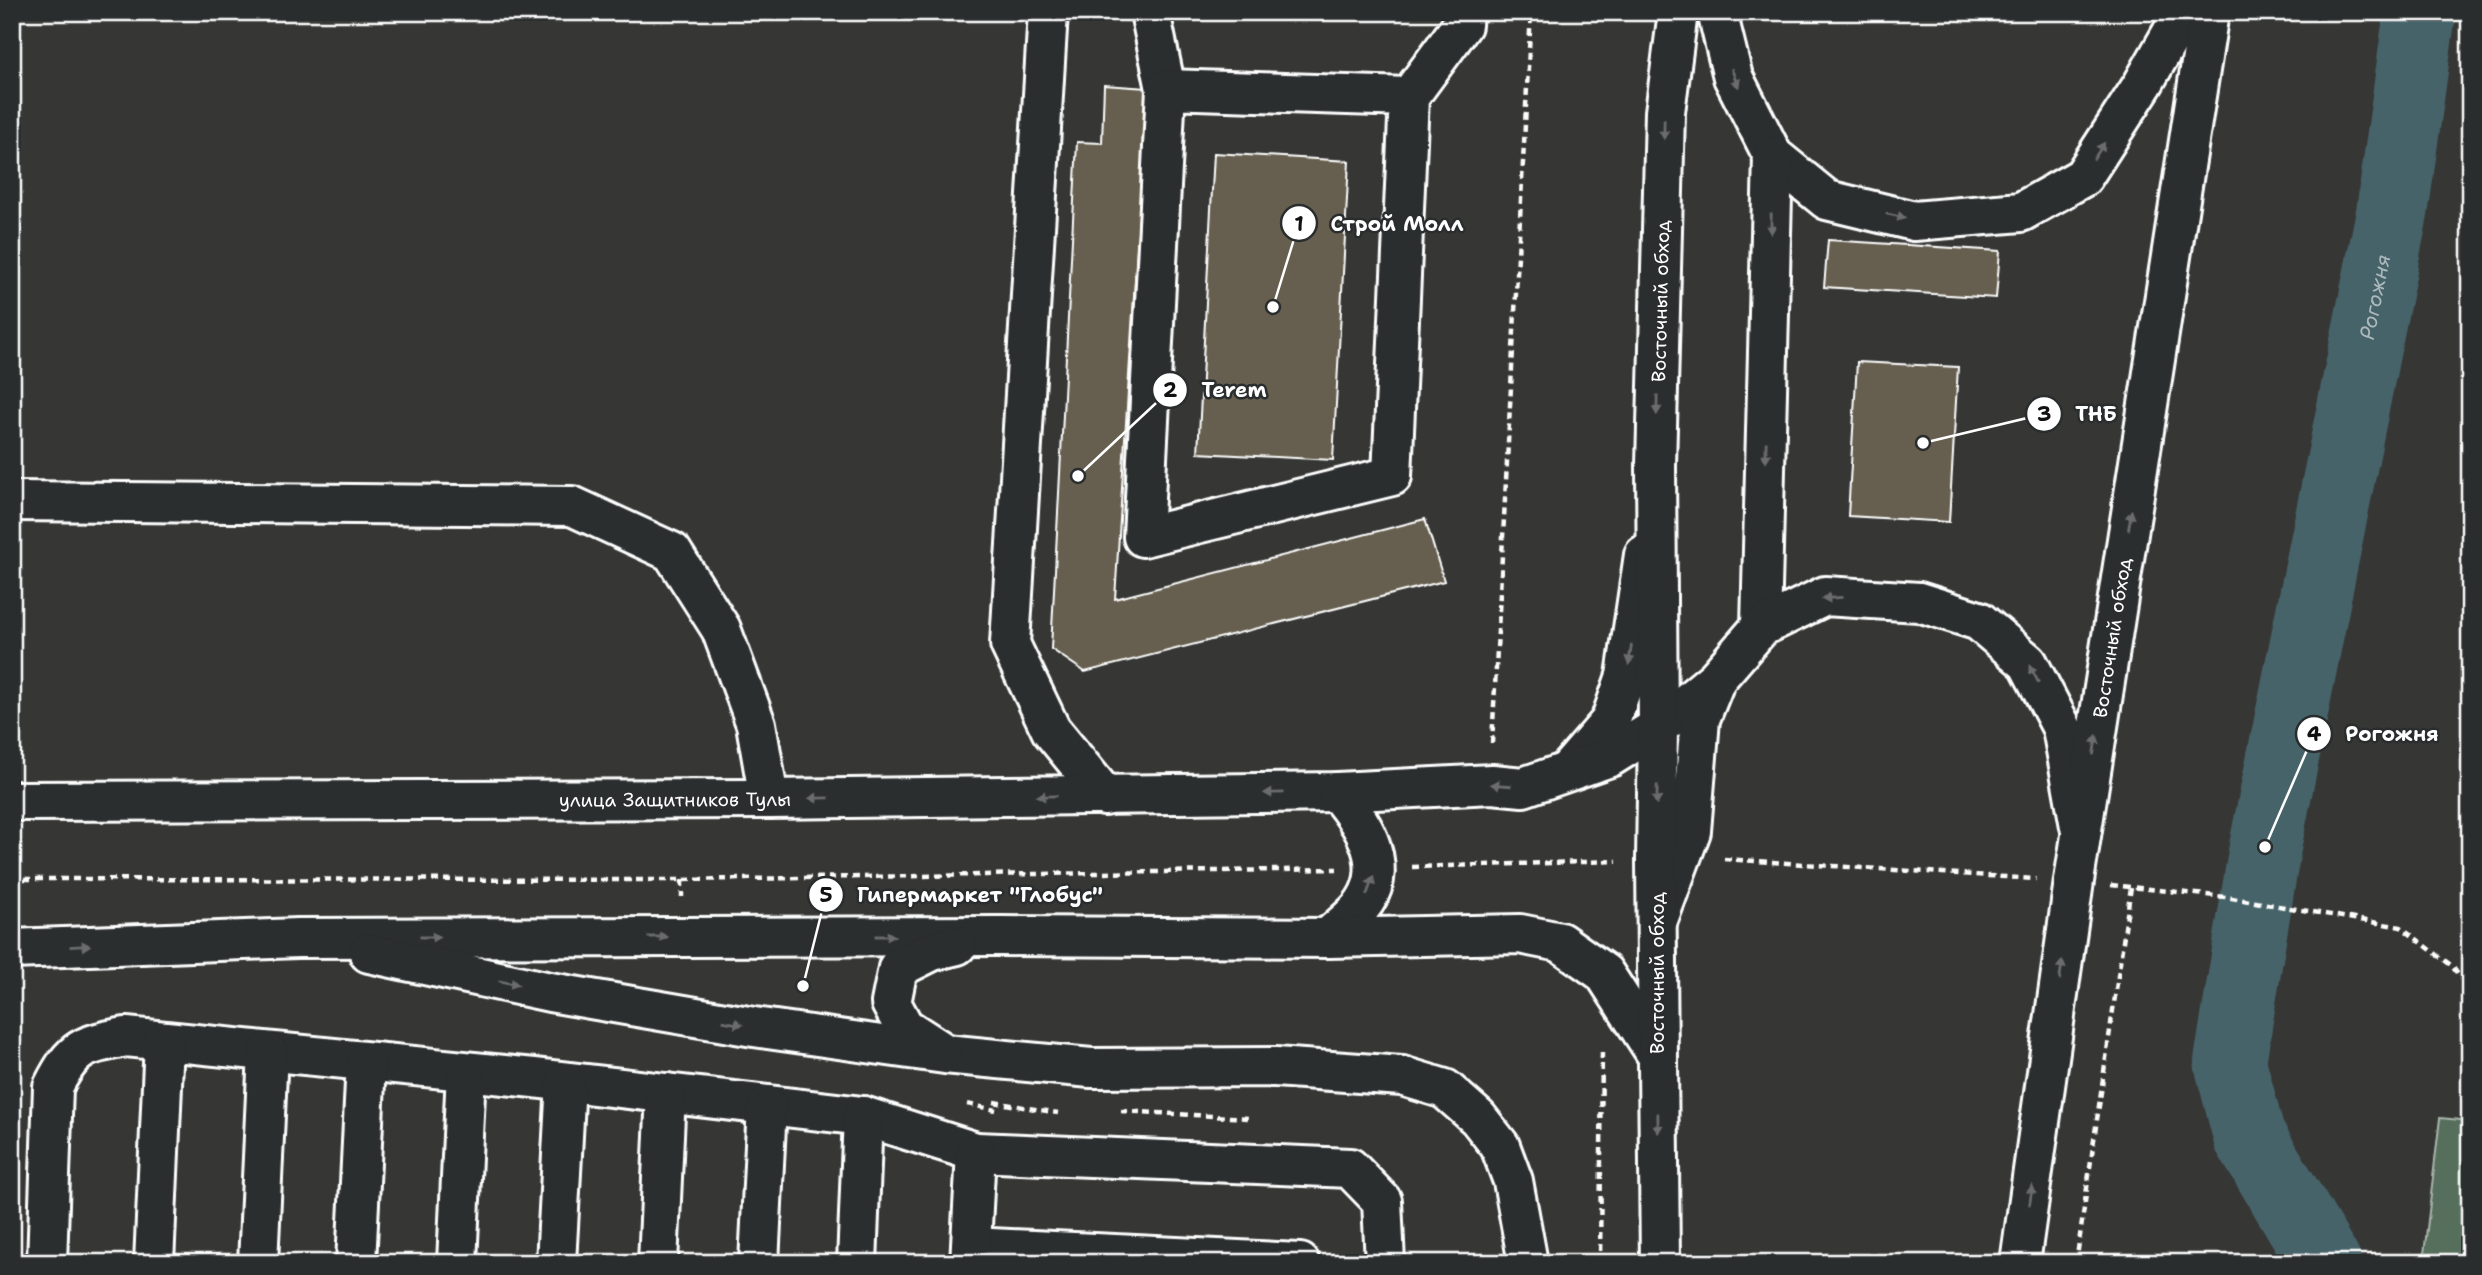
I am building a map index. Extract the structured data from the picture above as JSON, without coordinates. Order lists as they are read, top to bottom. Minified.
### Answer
{"streets":{"street":["Восточный обход","улица Защитников Тулы"]},"crossings":[["Восточный обход","улица Защитников Тулы"]],"water":["Рогожня"],"places":["Строй Молл","ТНБ","Terem","Рогожня","Гипермаркет \"Глобус\""]}
